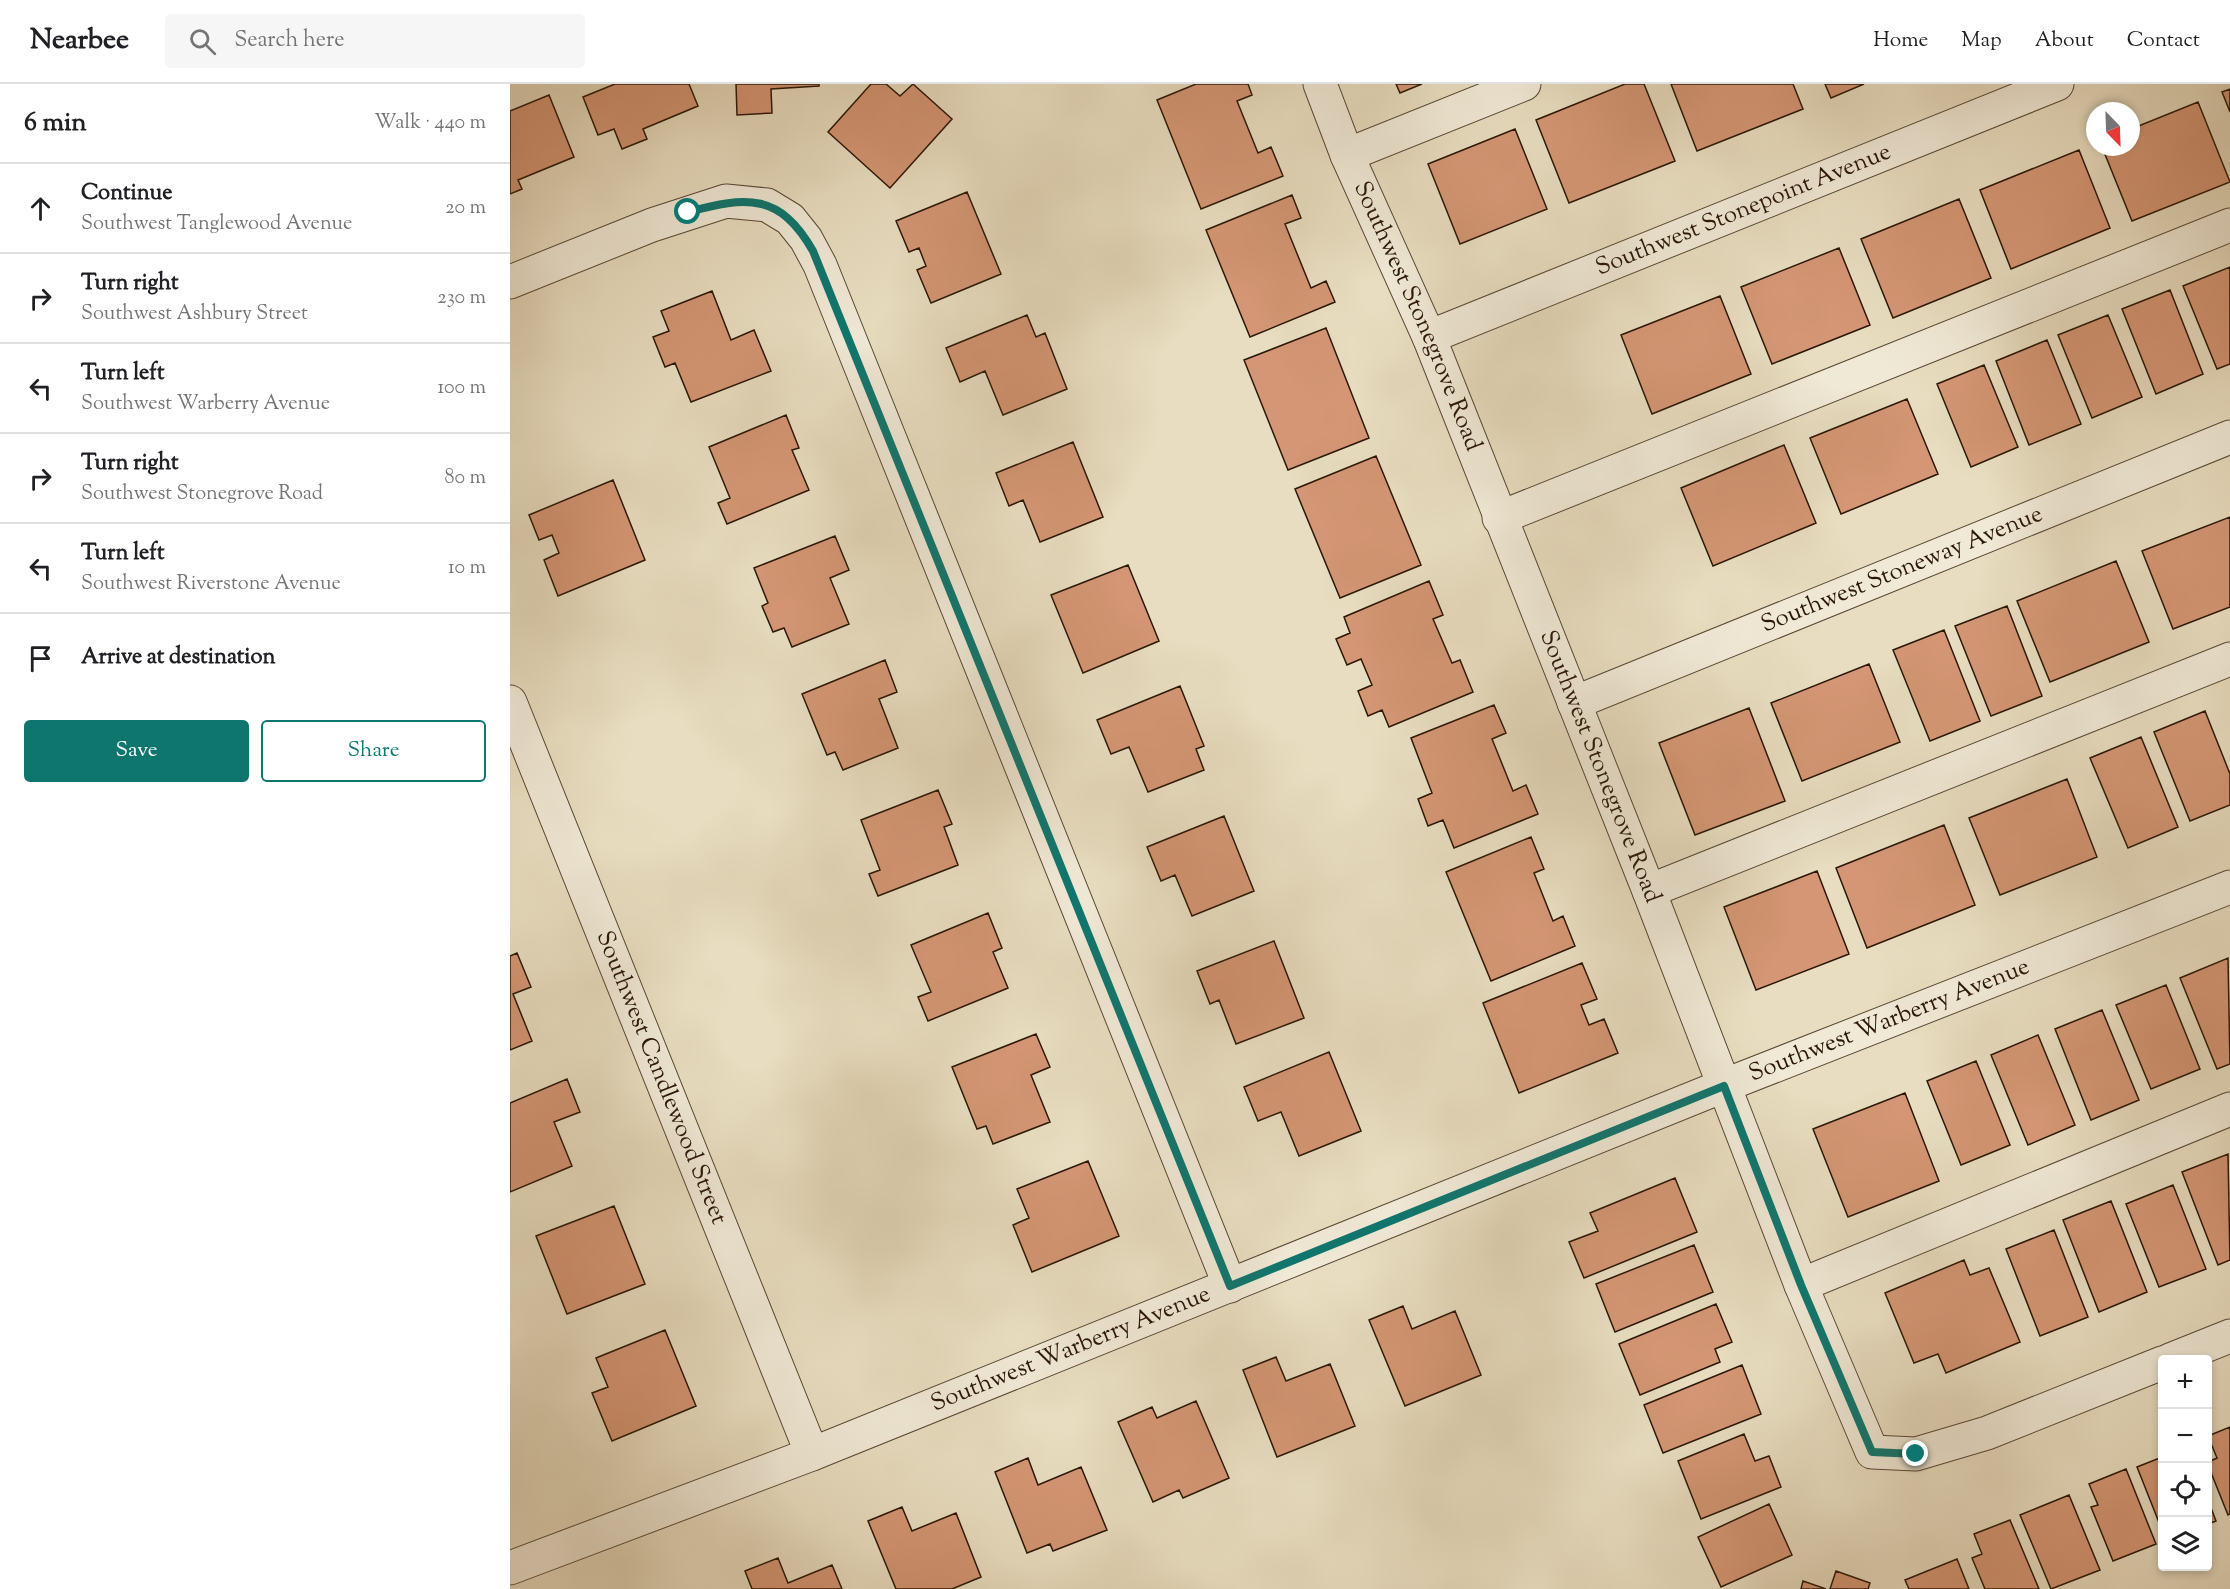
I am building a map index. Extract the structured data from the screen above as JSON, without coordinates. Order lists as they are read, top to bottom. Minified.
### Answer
{"streets":{"street":["Southwest Stonepoint Avenue","Southwest Stonegrove Road","Southwest Stoneway Avenue","Southwest Warberry Avenue","Southwest Candlewood Street"]},"crossings":[["Southwest Stonepoint Avenue","Southwest Stonegrove Road"],["Southwest Stonegrove Road","Southwest Stoneway Avenue"],["Southwest Stonegrove Road","Southwest Warberry Avenue"],["Southwest Warberry Avenue","Southwest Candlewood Street"]],"north":"bottom right","page":{"header":"Nearbee","search":"Search here","nav":["Home","Map","About","Contact"],"heading":["6 min","Walk · 440 m"],"list":[["Continue","Southwest Tanglewood Avenue","20 m"],["Turn right","Southwest Ashbury Street","230 m"],["Turn left","Southwest Warberry Avenue","100 m"],["Turn right","Southwest Stonegrove Road","80 m"],["Turn left","Southwest Riverstone Avenue","10 m"],"Arrive at destination"],"buttons":["Save","Share"],"map_buttons":["+","−"]}}
